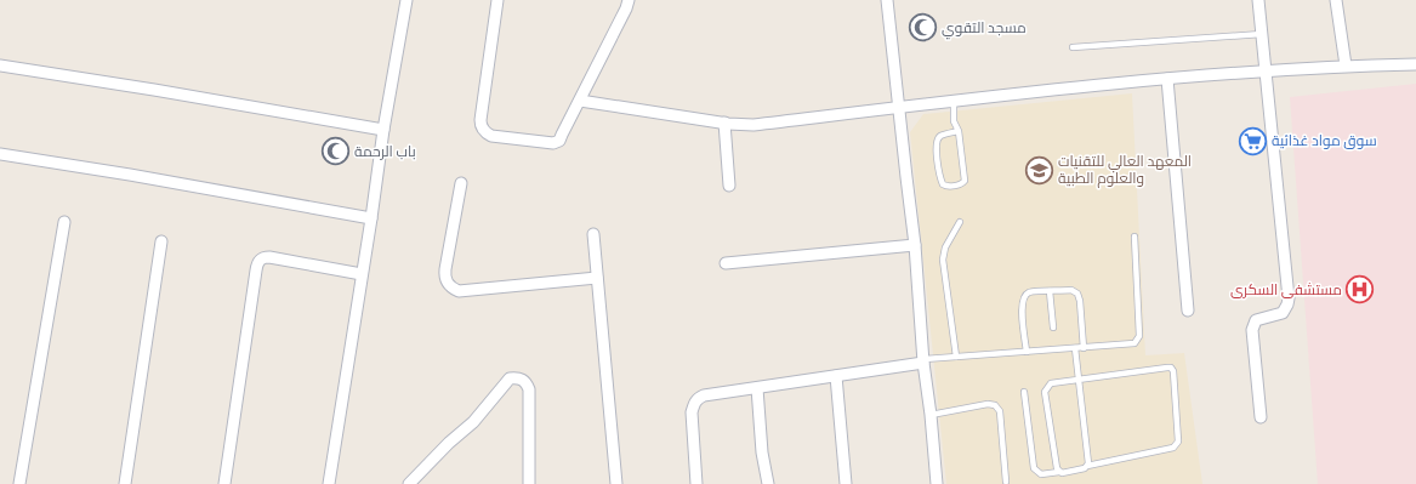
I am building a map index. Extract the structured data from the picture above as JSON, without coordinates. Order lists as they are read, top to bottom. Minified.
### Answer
{"places":{"mosque":["مسجد التقوي","باب الرحمة"],"supermarket":["سوق مواد غذائية"],"school or university":["المعهد العالي للتقنيات والعلوم الطبية"],"hospital":["مستشفى السكرى"]}}
